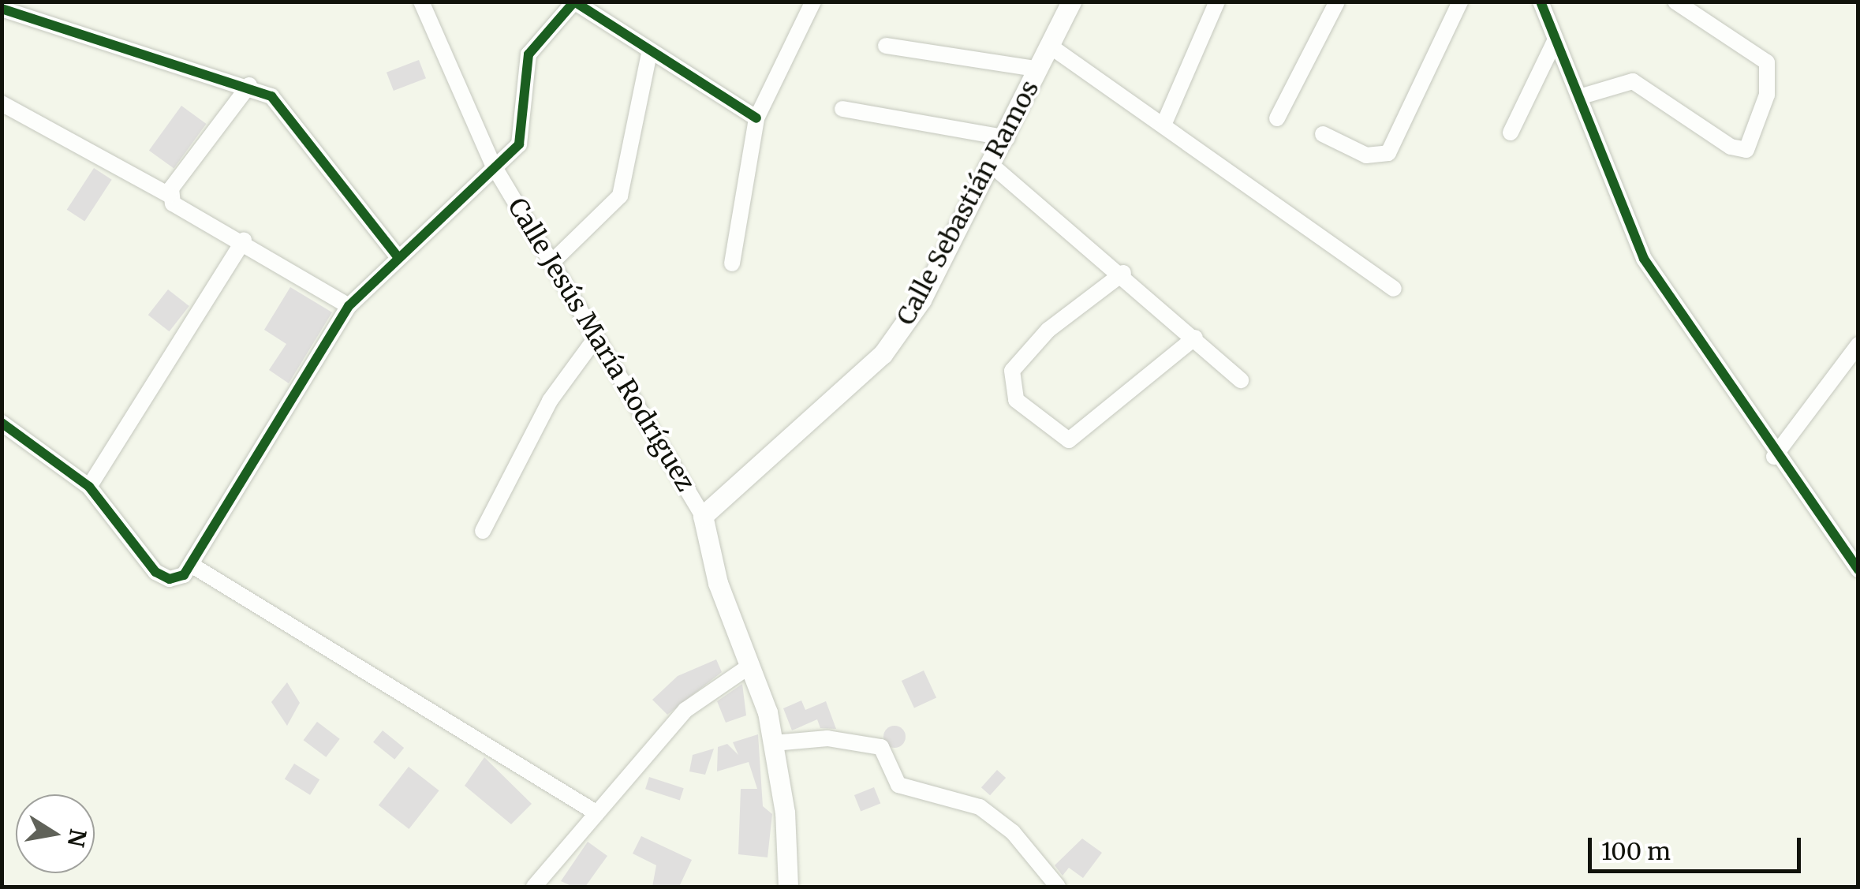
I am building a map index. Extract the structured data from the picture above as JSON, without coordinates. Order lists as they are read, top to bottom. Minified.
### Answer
{"streets":{"main road":["Calle Sebastián Ramos"],"street":["Calle Jesús María Rodríguez"]},"crossings":[["Calle Sebastián Ramos","Calle Jesús María Rodríguez"]],"scale_bar":"100 m","north":"right"}
